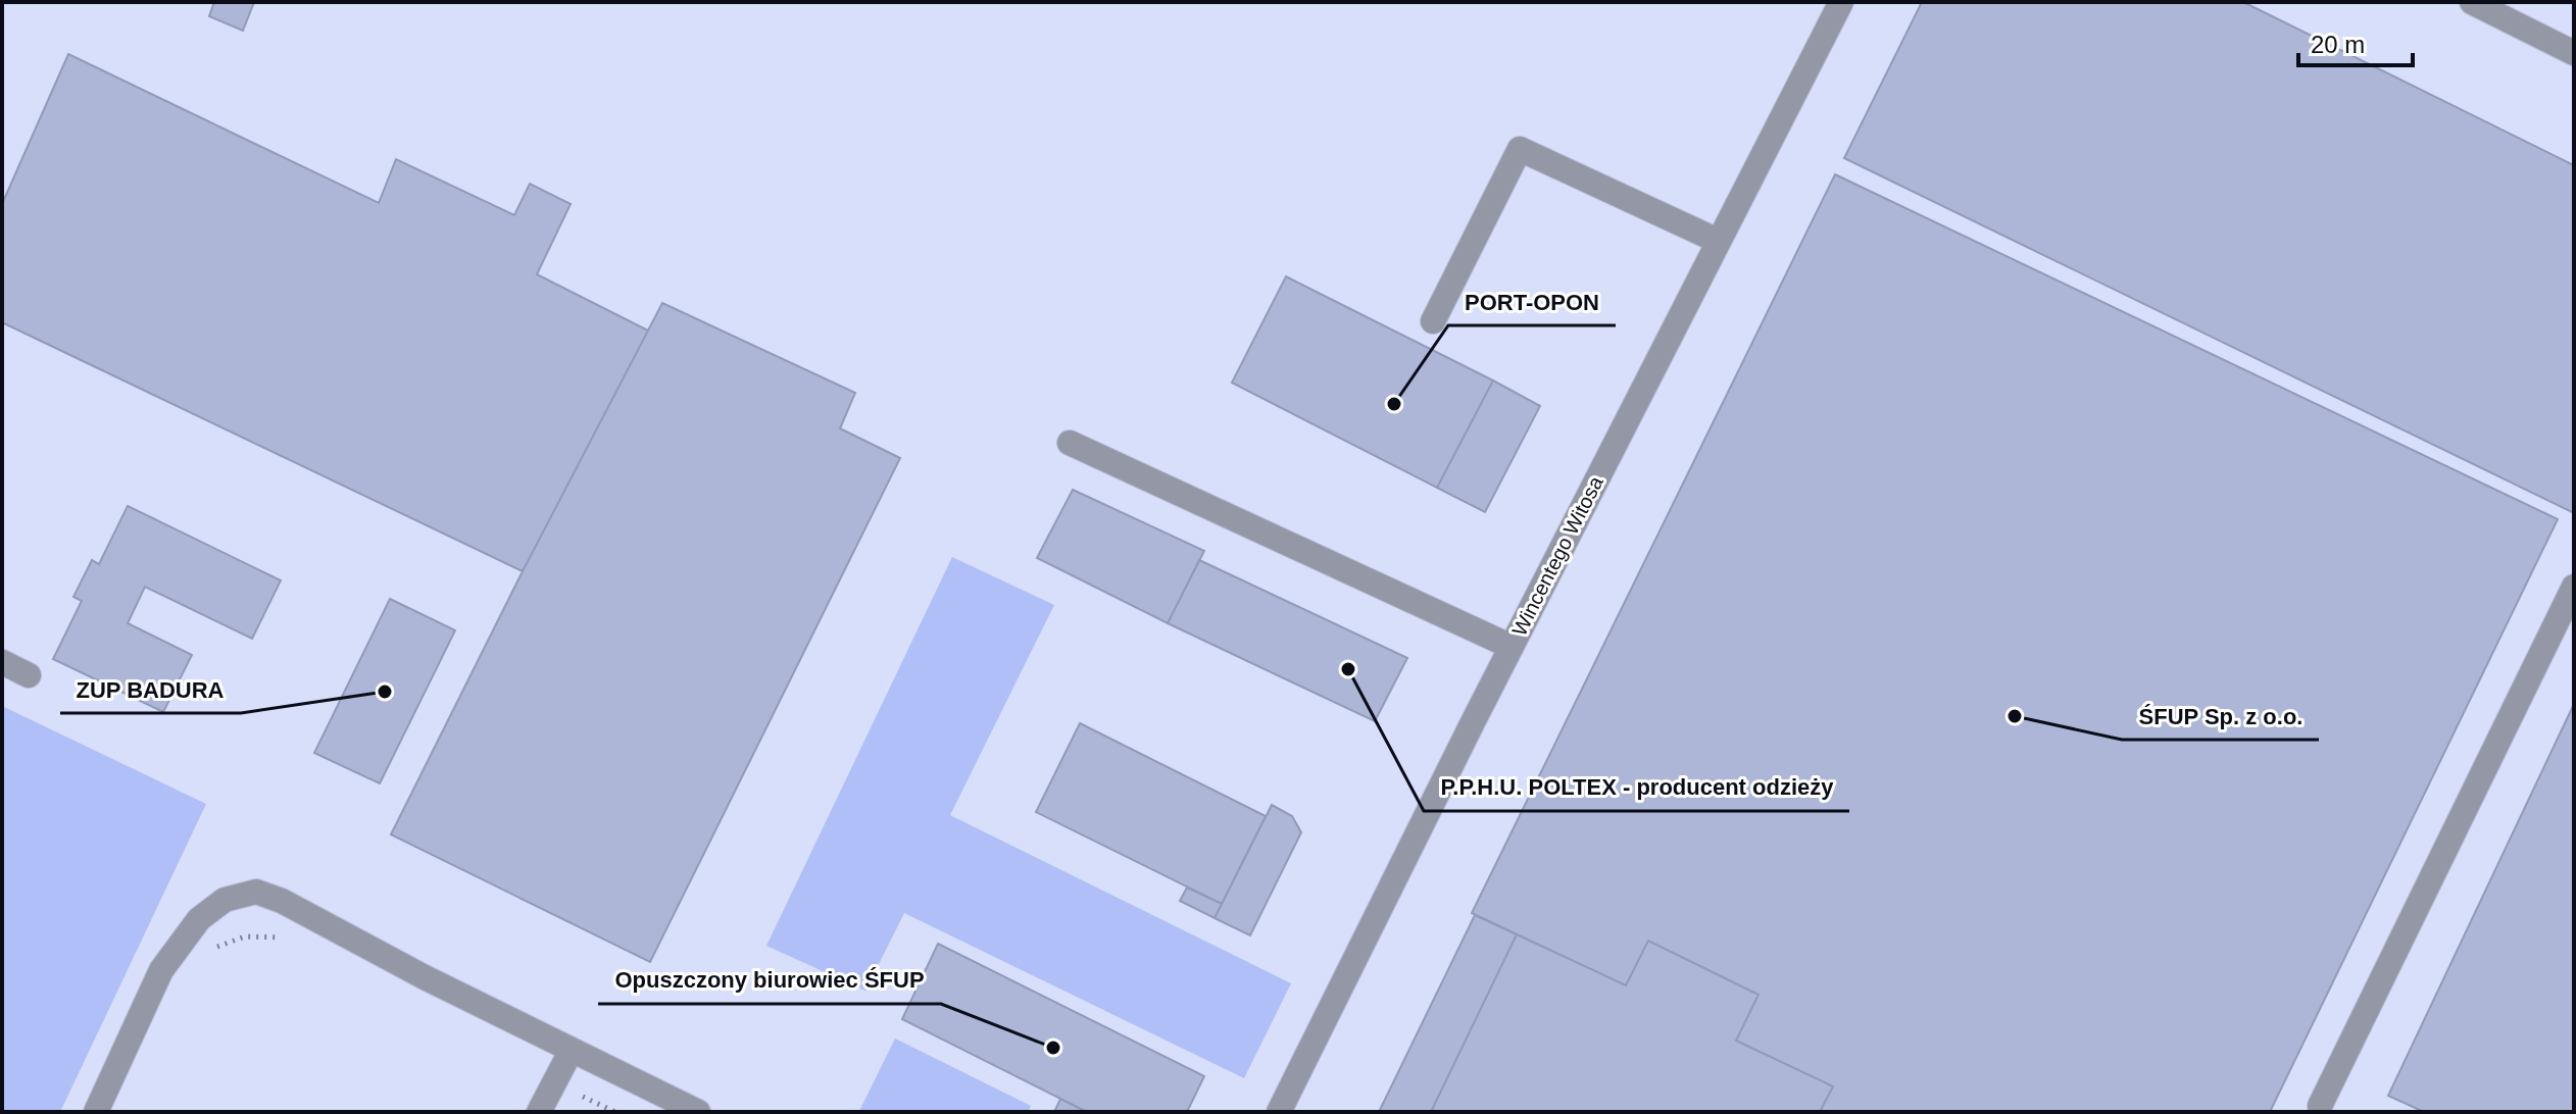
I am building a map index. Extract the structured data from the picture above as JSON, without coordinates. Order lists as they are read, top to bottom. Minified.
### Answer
{"streets":{"street":["Wincentego Witosa"]},"places":["PORT-OPON","P.P.H.U. POLTEX - producent odzieży","ZUP BADURA","ŚFUP Sp. z o.o.","Opuszczony biurowiec ŚFUP"],"scale_bar":"20 m"}
